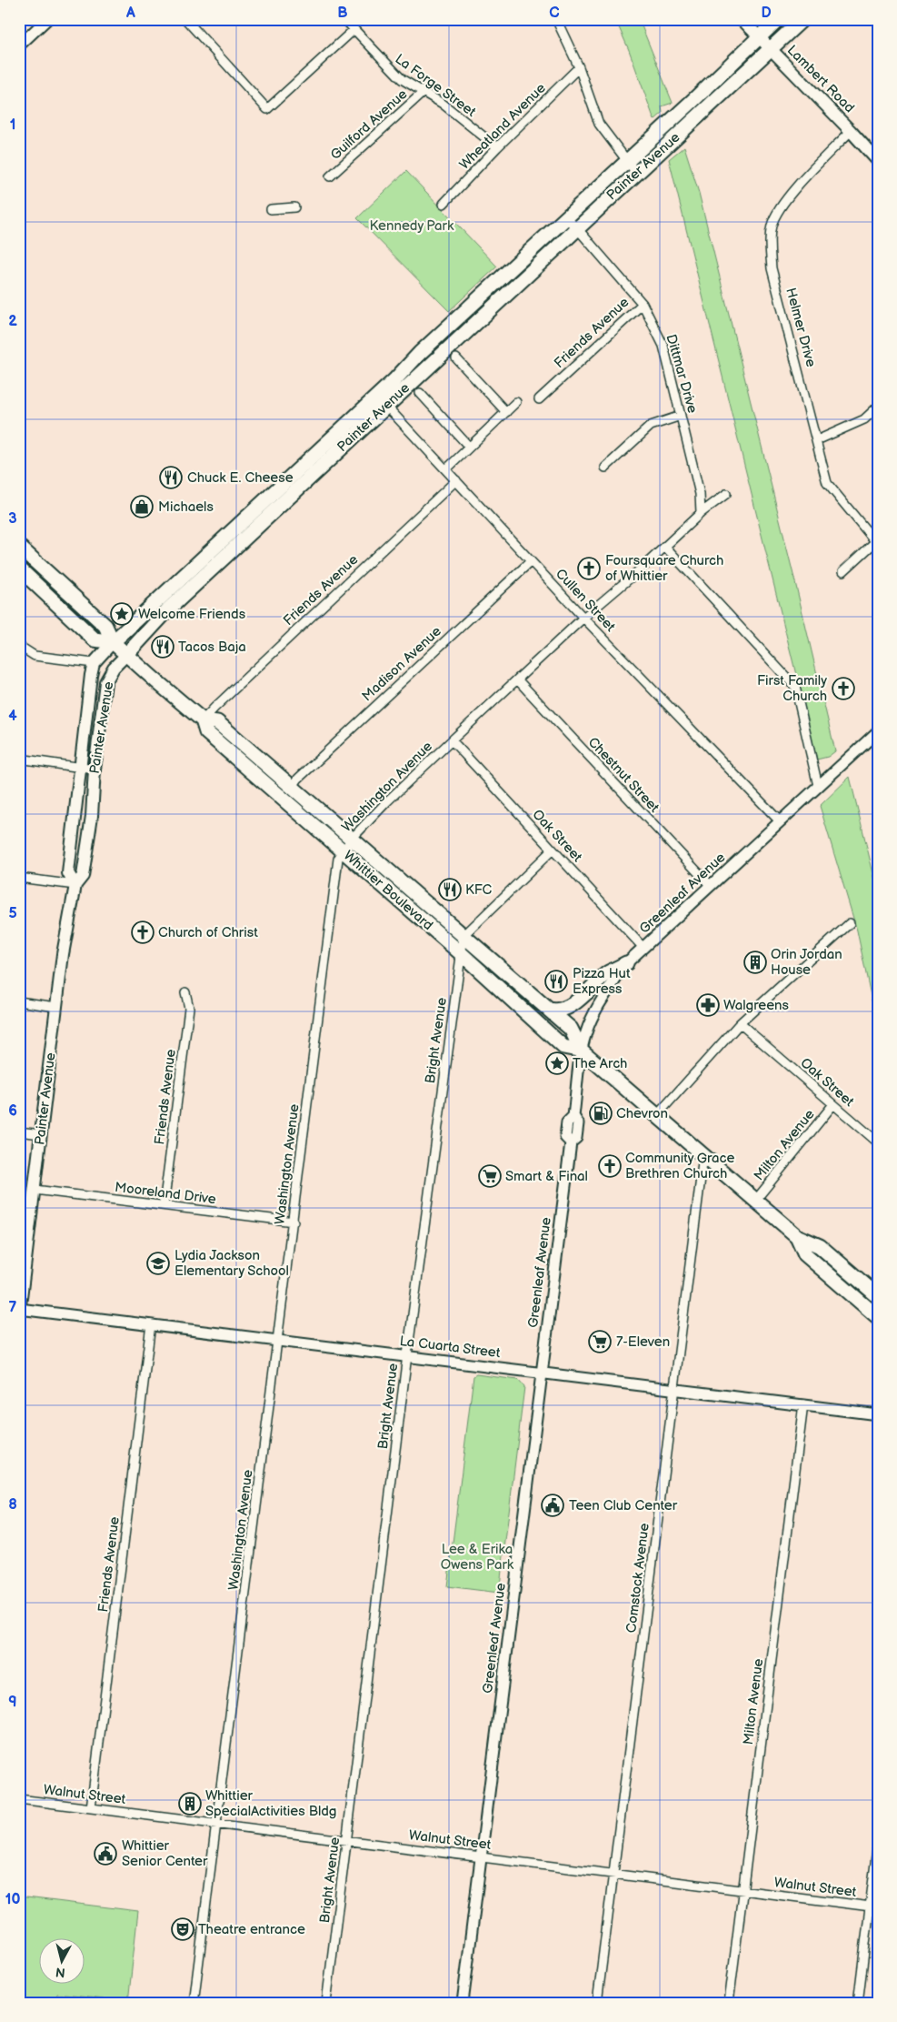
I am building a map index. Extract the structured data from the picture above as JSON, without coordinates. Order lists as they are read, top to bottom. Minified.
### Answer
{"streets":{"main road":["Lambert Road","Painter Avenue","Whittier Boulevard"],"street":["La Forge Street","Guilford Avenue","Wheatland Avenue","Helmer Drive","Friends Avenue","Dittmar Drive","Cullen Street","Madison Avenue","Chestnut Street","Washington Avenue","Oak Street","Greenleaf Avenue","Bright Avenue","Milton Avenue","Mooreland Drive","La Cuarta Street","Comstock Avenue","Walnut Street"]},"crossings":[["Lambert Road","Painter Avenue"],["Lambert Road","Helmer Drive"],["La Forge Street","Guilford Avenue"],["La Forge Street","Wheatland Avenue"],["Painter Avenue","Dittmar Drive"],["Painter Avenue","Cullen Street"],["Painter Avenue","Whittier Boulevard"],["Painter Avenue","Mooreland Drive"],["Painter Avenue","La Cuarta Street"],["Friends Avenue","Dittmar Drive"],["Friends Avenue","Cullen Street"],["Friends Avenue","Whittier Boulevard"],["Friends Avenue","Mooreland Drive"],["Friends Avenue","La Cuarta Street"],["Friends Avenue","Walnut Street"],["Dittmar Drive","Washington Avenue"],["Cullen Street","Madison Avenue"],["Cullen Street","Washington Avenue"],["Cullen Street","Greenleaf Avenue"],["Madison Avenue","Whittier Boulevard"],["Chestnut Street","Washington Avenue"],["Chestnut Street","Greenleaf Avenue"],["Washington Avenue","Oak Street"],["Washington Avenue","Whittier Boulevard"],["Washington Avenue","Mooreland Drive"],["Washington Avenue","La Cuarta Street"],["Washington Avenue","Walnut Street"],["Oak Street","Greenleaf Avenue"],["Oak Street","Milton Avenue"],["Whittier Boulevard","Greenleaf Avenue"],["Whittier Boulevard","Bright Avenue"],["Whittier Boulevard","Milton Avenue"],["Whittier Boulevard","Comstock Avenue"],["Greenleaf Avenue","La Cuarta Street"],["Greenleaf Avenue","Walnut Street"],["Bright Avenue","La Cuarta Street"],["Bright Avenue","Walnut Street"],["Milton Avenue","La Cuarta Street"],["Milton Avenue","Walnut Street"],["La Cuarta Street","Comstock Avenue"],["Comstock Avenue","Walnut Street"]],"parks":["Kennedy Park","Lee & Erika Owens Park"],"places":{"restaurant":["Chuck E. Cheese","Tacos Baja","KFC","Pizza Hut Express"],"shop":["Michaels"],"church":["Foursquare Church of Whittier","First Family Church","Church of Christ","Community Grace Brethren Church"],"place":["Welcome Friends","The Arch"],"building":["Orin Jordan House","Whittier SpecialActivities Bldg"],"pharmacy":["Walgreens"],"fuel station":["Chevron"],"supermarket":["Smart & Final","7-Eleven"],"school or university":["Lydia Jackson Elementary School"],"public building":["Teen Club Center","Whittier Senior Center"],"theatre":["Theatre entrance"]},"north":"bottom","grid":{"columns":["A","B","C","D"],"rows":["1","2","3","4","5","6","7","8","9","10"]}}
